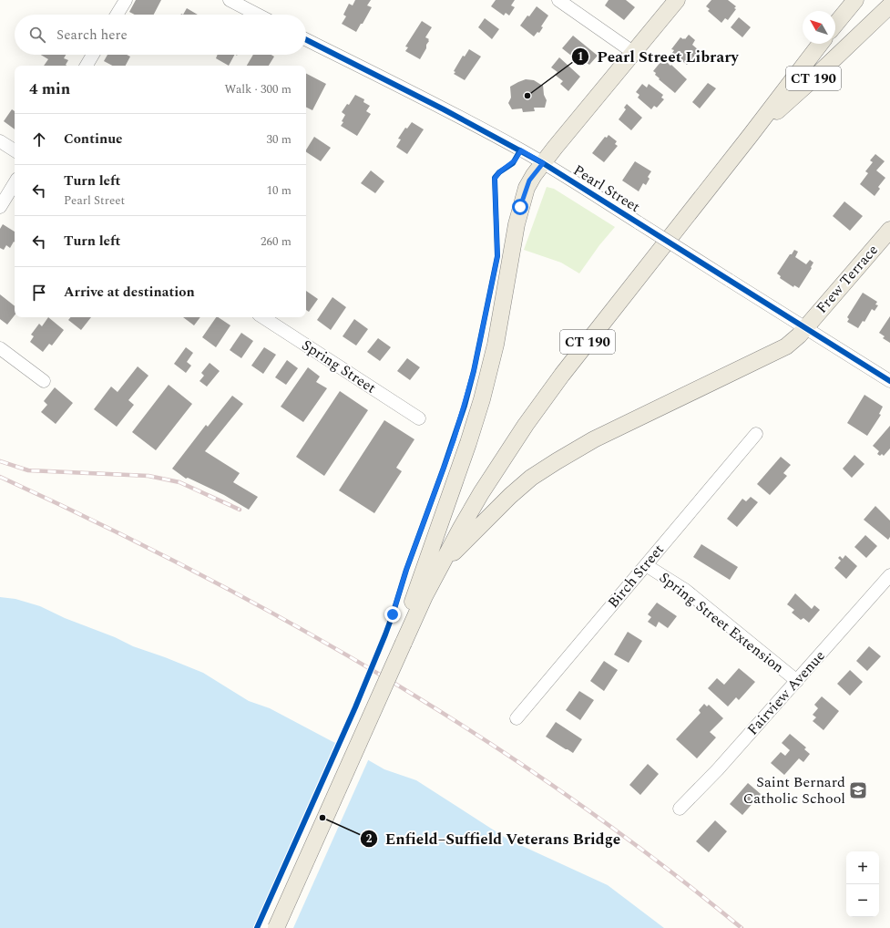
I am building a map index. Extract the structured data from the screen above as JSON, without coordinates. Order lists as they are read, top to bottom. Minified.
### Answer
{"streets":{"main road":["CT 190","Frew Terrace"],"street":["Pearl Street","Spring Street","Birch Street","Spring Street Extension","Fairview Avenue"]},"crossings":[["CT 190","Frew Terrace"],["Pearl Street","Frew Terrace"],["Birch Street","Spring Street Extension"],["Spring Street Extension","Fairview Avenue"]],"places":{"other":["Pearl Street Library","Enfield–Suffield Veterans Bridge"],"school or university":["Saint Bernard Catholic School"]},"north":"top left","page":{"search":"Search here","heading":["4 min","Walk · 300 m"],"list":[["Continue","30 m"],["Turn left","Pearl Street","10 m"],["Turn left","260 m"],"Arrive at destination"],"map_buttons":["+","−"]}}
